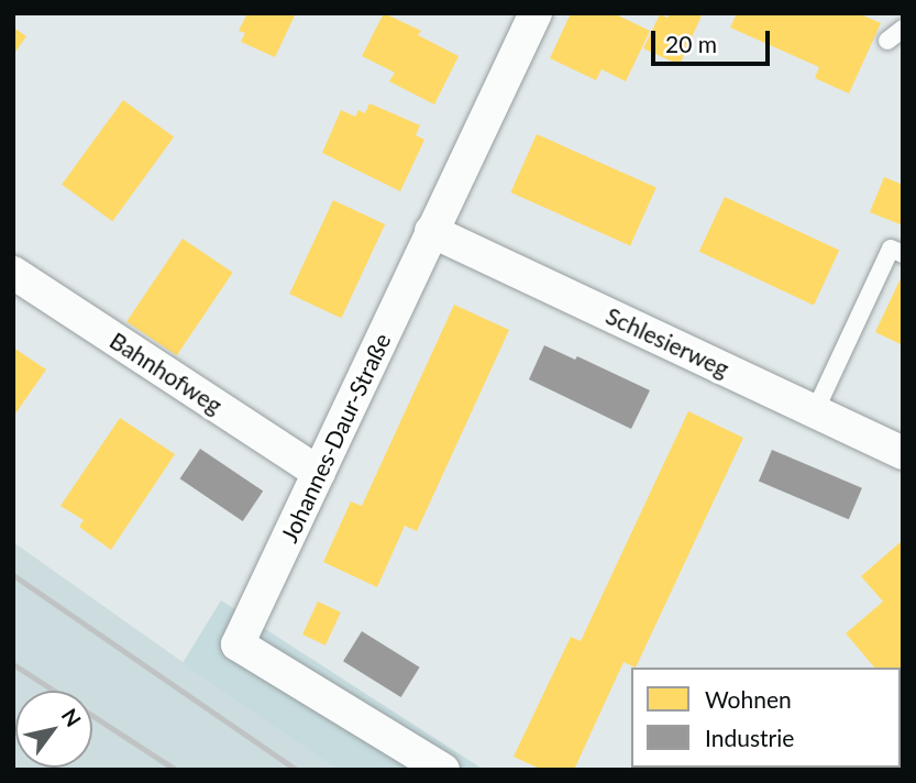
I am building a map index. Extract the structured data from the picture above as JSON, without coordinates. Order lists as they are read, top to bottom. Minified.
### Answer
{"streets":{"street":["Schlesierweg","Bahnhofweg","Johannes-Daur-Straße"]},"crossings":[["Schlesierweg","Johannes-Daur-Straße"],["Bahnhofweg","Johannes-Daur-Straße"]],"legend":["Wohnen","Industrie"],"scale_bar":"20 m","north":"top right"}
